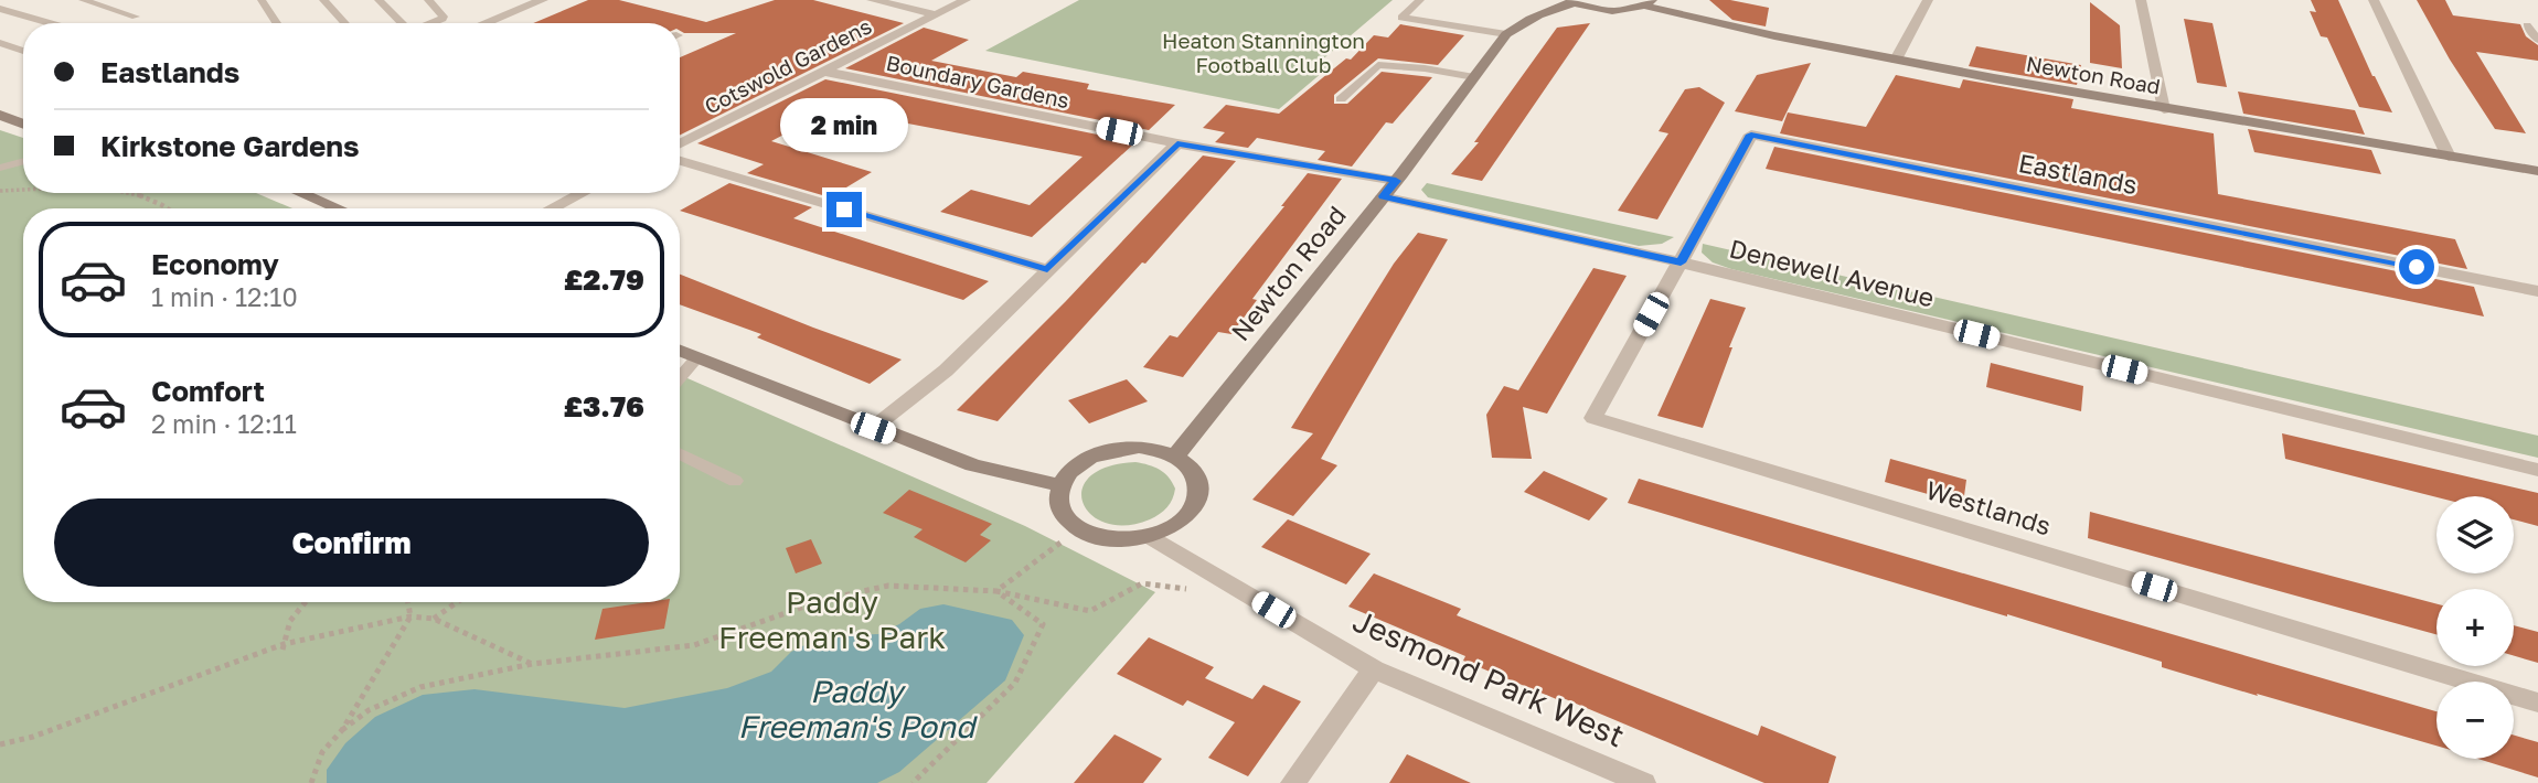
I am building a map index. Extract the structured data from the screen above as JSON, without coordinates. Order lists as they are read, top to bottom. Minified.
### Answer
{"streets":{"street":["Cotswold Gardens","Newton Road","Boundary Gardens","Eastlands","Denewell Avenue","Westlands","Jesmond Park West"]},"crossings":[["Cotswold Gardens","Boundary Gardens"],["Newton Road","Boundary Gardens"],["Newton Road","Denewell Avenue"],["Newton Road","Jesmond Park West"],["Eastlands","Denewell Avenue"],["Eastlands","Westlands"],["Denewell Avenue","Westlands"]],"water":["Paddy Freeman's Pond"],"parks":["Heaton Stannington Football Club","Paddy Freeman's Park"],"page":{"banner":["Eastlands","Kirkstone Gardens"],"bubble":"2 min","list":[{"name":"Economy","note":"1 min · 12:10","value":"£2.79"},{"name":"Comfort","note":"2 min · 12:11","value":"£3.76"}],"buttons":"Confirm","map_buttons":["+","−"]}}
